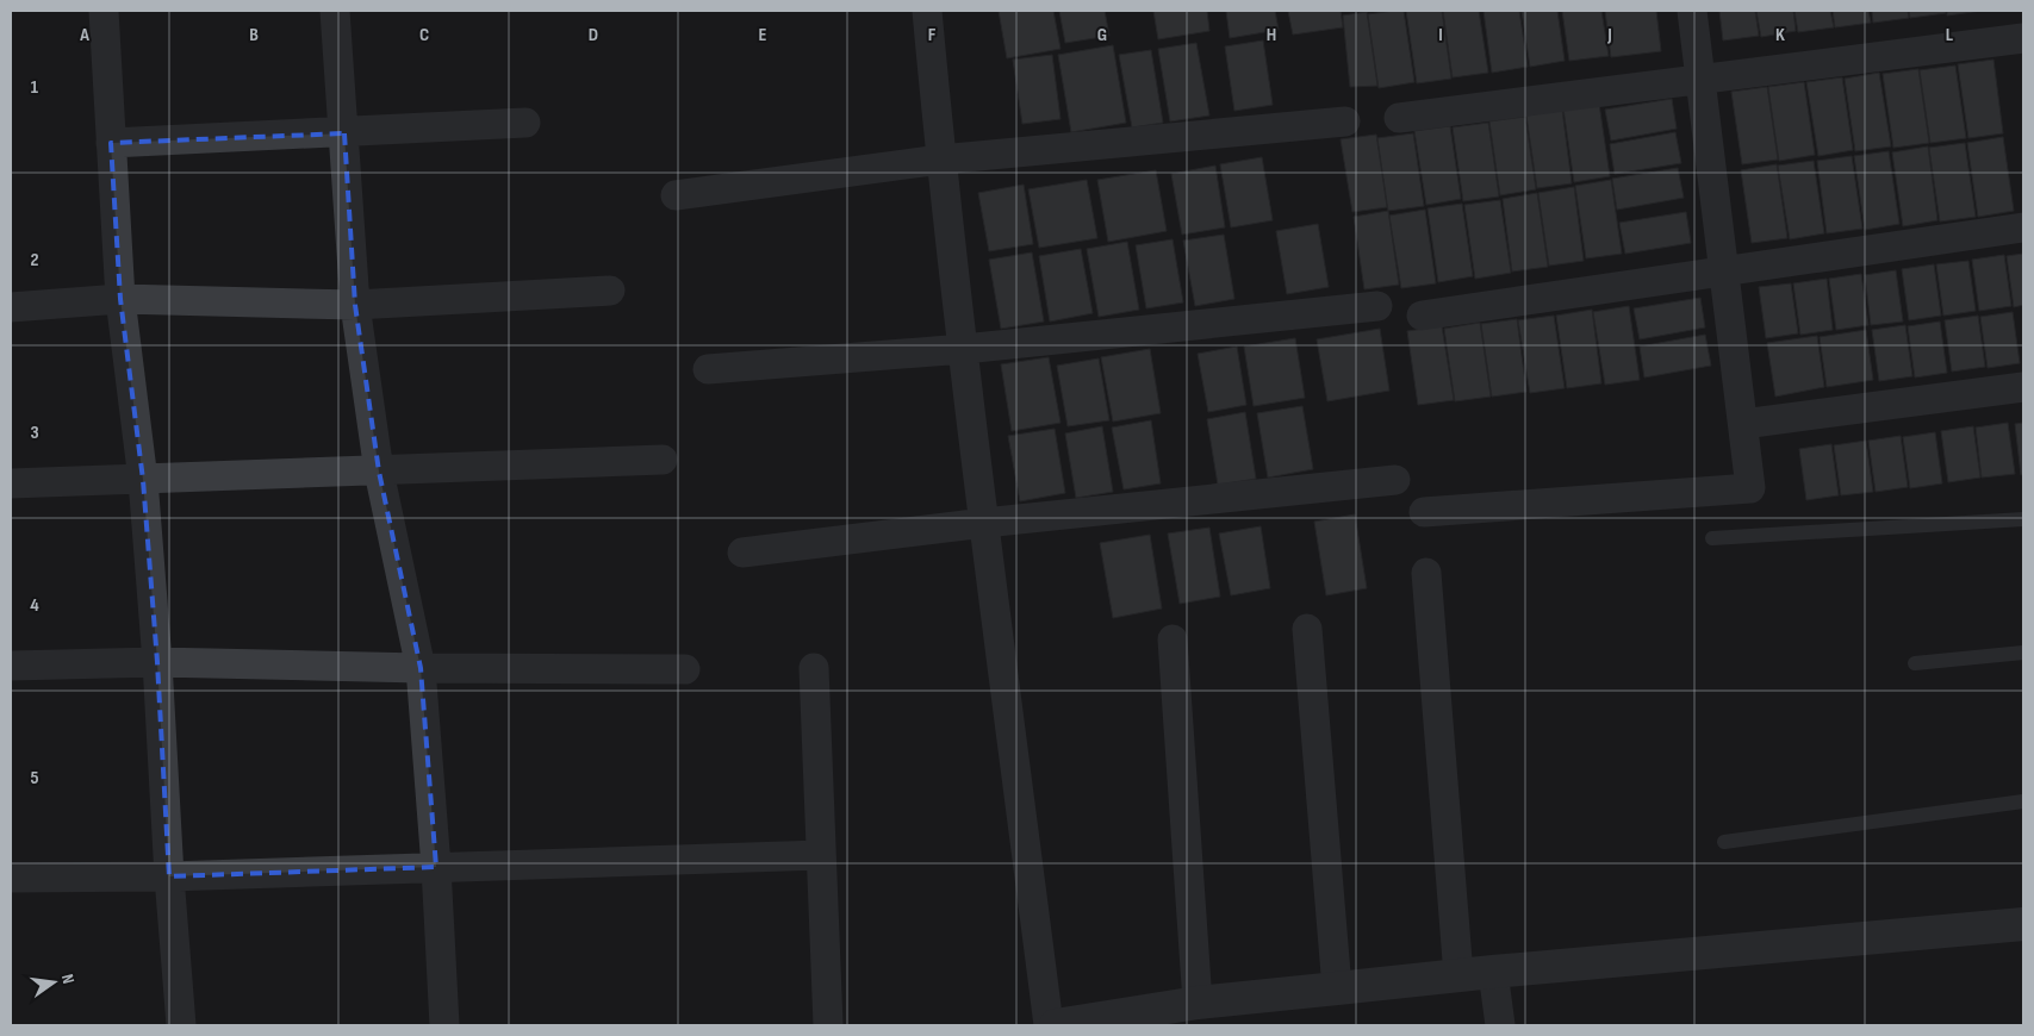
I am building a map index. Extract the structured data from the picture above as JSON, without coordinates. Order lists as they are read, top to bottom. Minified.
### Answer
{"north":"right","grid":{"columns":["A","B","C","D","E","F","G","H","I","J","K","L"],"rows":["1","2","3","4","5"]}}
